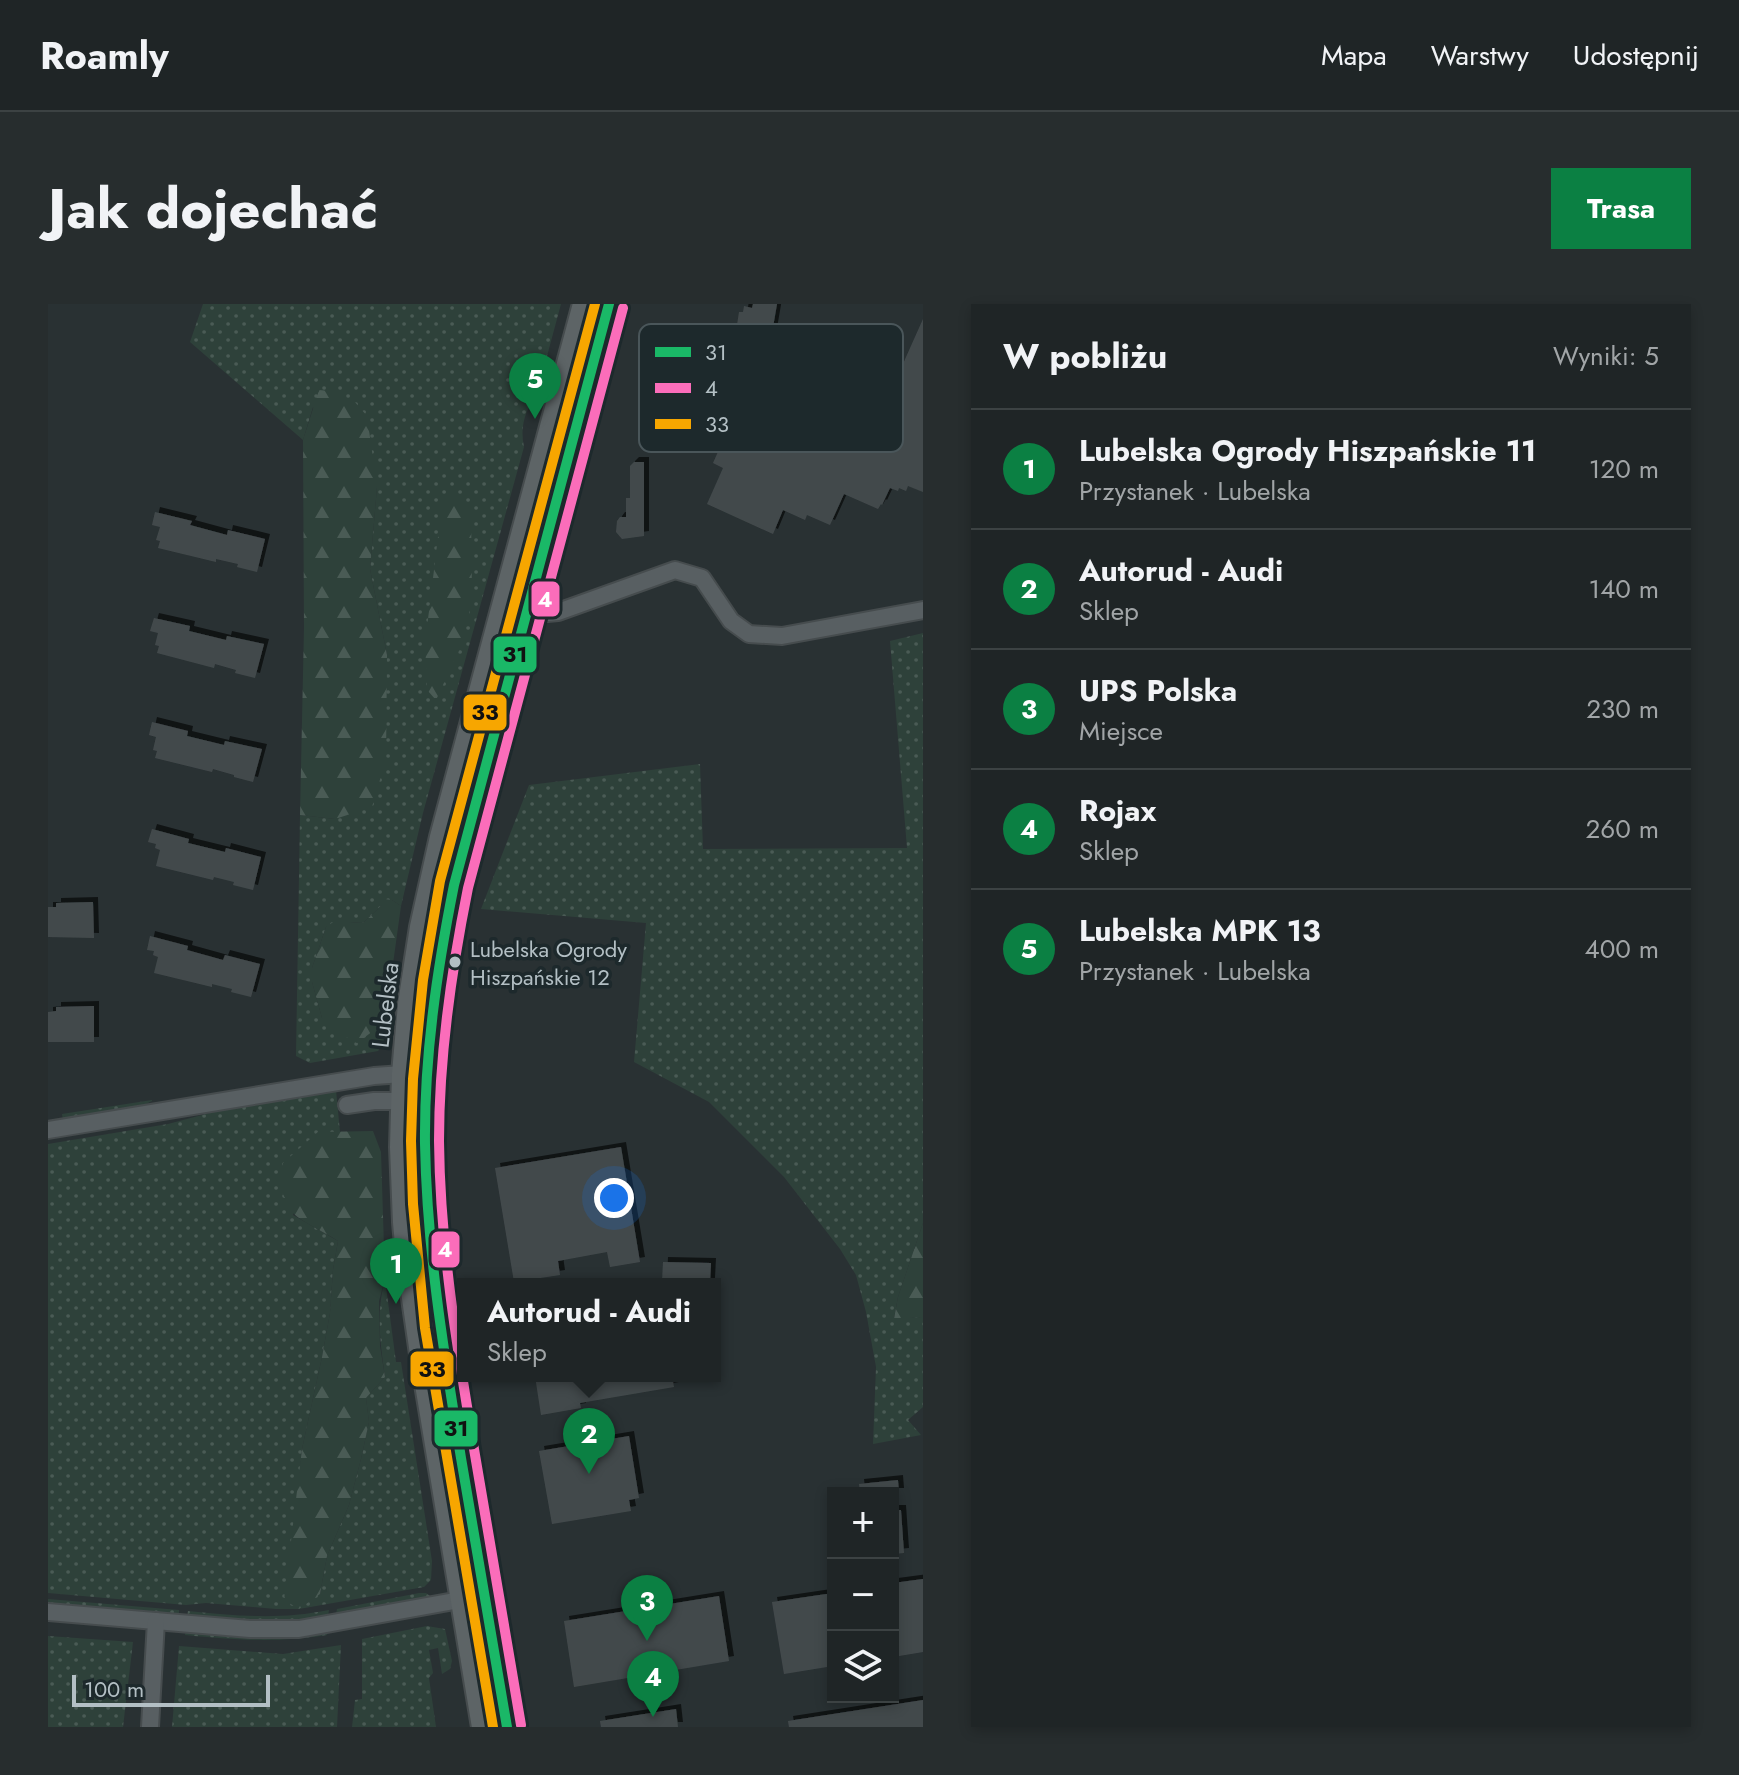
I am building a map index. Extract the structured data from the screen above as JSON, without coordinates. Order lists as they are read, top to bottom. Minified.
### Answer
{"streets":{"main road":["Lubelska"]},"places":["Lubelska Ogrody Hiszpańskie 12"],"lines":["transit line 31","transit line 33","transit line 4"],"legend":["31","4","33"],"scale_bar":"100 m","page":{"header":"Roamly","nav":["Mapa","Warstwy","Udostępnij"],"title":"Jak dojechać","buttons":"Trasa","heading":["W pobliżu","Wyniki: 5"],"pins":["5","1","2","3","4"],"list":[{"mark":"1","name":"Lubelska Ogrody Hiszpańskie 11","note":"Przystanek · Lubelska","value":"120 m"},{"mark":"2","name":"Autorud - Audi","note":"Sklep","value":"140 m"},{"mark":"3","name":"UPS Polska","note":"Miejsce","value":"230 m"},{"mark":"4","name":"Rojax","note":"Sklep","value":"260 m"},{"mark":"5","name":"Lubelska MPK 13","note":"Przystanek · Lubelska","value":"400 m"}],"popup":["Autorud - Audi","Sklep"],"map_buttons":["+","−"],"scale":"100 m"}}
